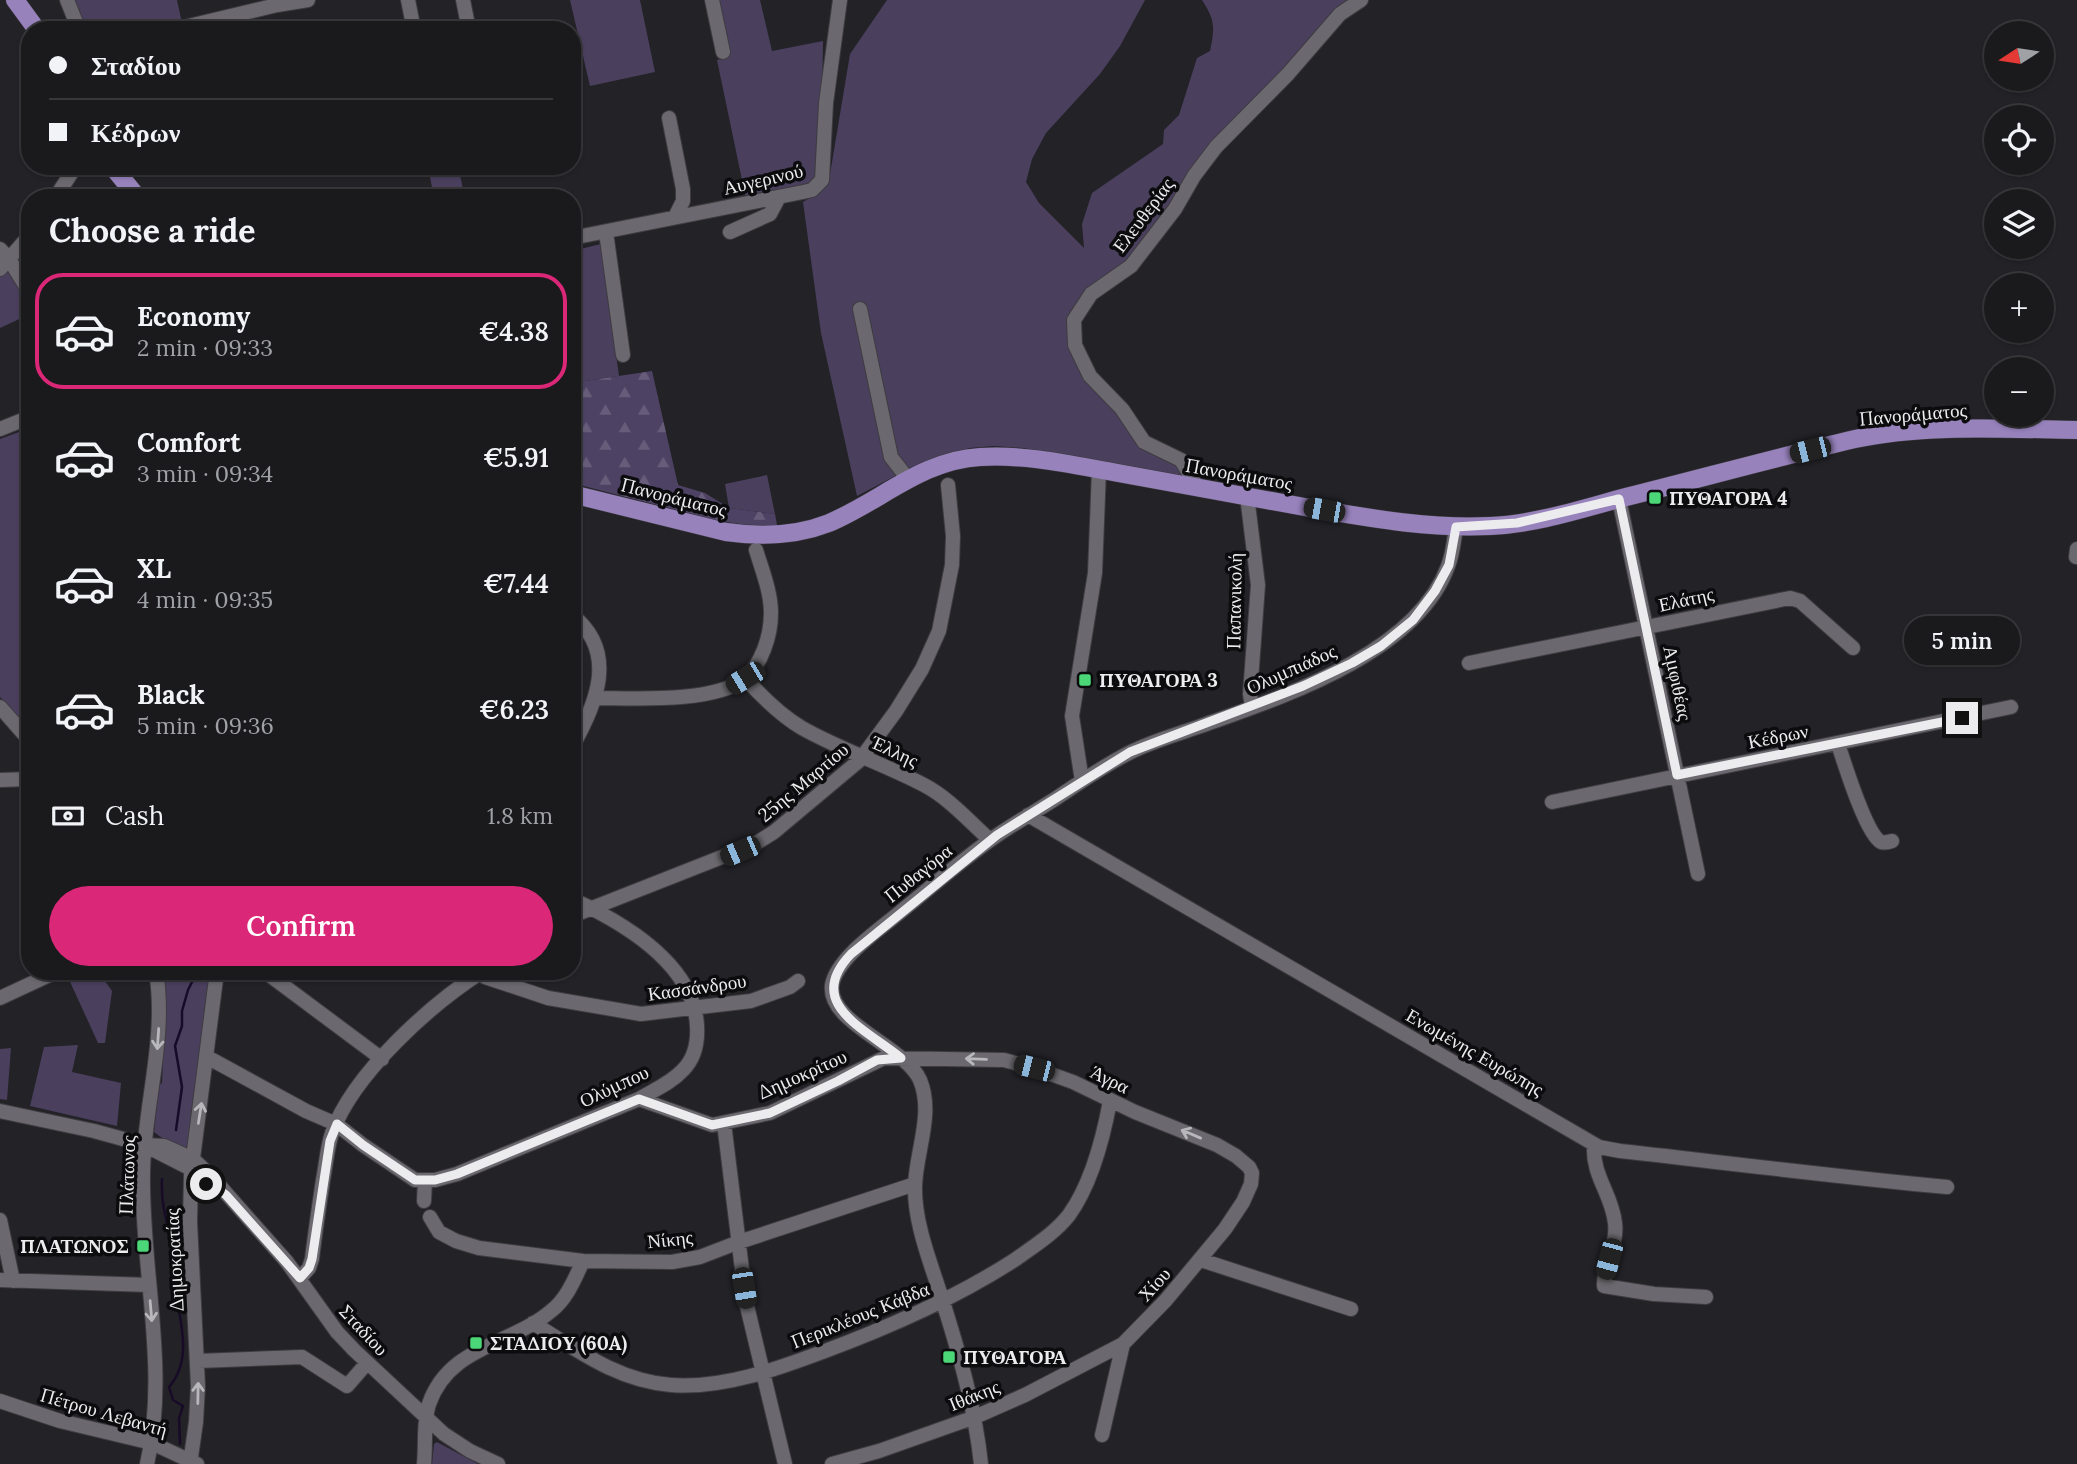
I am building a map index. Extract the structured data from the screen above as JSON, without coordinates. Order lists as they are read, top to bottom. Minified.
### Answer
{"streets":{"main road":["Πανοράματος"],"street":["Αυγερινού","Ελευθερίας","Ελάτης","Παπανικολή","Ολυμπιάδος","Αμφιθέας","Κέδρων","Έλλης","25ης Μαρτίου","Πυθαγόρα","Κασσάνδρου","Ενωμένης Ευρώπης","Δημοκρίτου","Άγρα","Ολύμπου","Πλάτωνος","Νίκης","Δημοκρατίας","Χίου","Περικλέους Κάβδα","Σταδίου","Ιθάκης","Πέτρου Λεβαντή"]},"crossings":[["Ελευθερίας","Πανοράματος"],["Πανοράματος","Παπανικολή"],["Πανοράματος","Ολυμπιάδος"],["Πανοράματος","Αμφιθέας"],["Ελάτης","Αμφιθέας"],["Παπανικολή","Ολυμπιάδος"],["Ολυμπιάδος","Πυθαγόρα"],["Αμφιθέας","Κέδρων"],["Έλλης","25ης Μαρτίου"],["Έλλης","Πυθαγόρα"],["Πυθαγόρα","Ενωμένης Ευρώπης"],["Πυθαγόρα","Δημοκρίτου"],["Πυθαγόρα","Άγρα"],["Πυθαγόρα","Νίκης"],["Πυθαγόρα","Περικλέους Κάβδα"],["Πυθαγόρα","Ιθάκης"],["Κασσάνδρου","Ολύμπου"],["Δημοκρίτου","Άγρα"],["Δημοκρίτου","Ολύμπου"],["Άγρα","Χίου"],["Άγρα","Περικλέους Κάβδα"],["Πλάτωνος","Σταδίου"],["Πλάτωνος","Πέτρου Λεβαντή"],["Δημοκρατίας","Σταδίου"],["Δημοκρατίας","Πέτρου Λεβαντή"],["Χίου","Ιθάκης"]],"one_way":["Άγρα","Πλάτωνος","Δημοκρατίας"],"places":{"transit":["ΠΥΘΑΓΟΡΑ 4","ΠΥΘΑΓΟΡΑ 3","ΠΛΑΤΩΝΟΣ","ΣΤΑΔΙΟΥ (60A)","ΠΥΘΑΓΟΡΑ"]},"north":"left","page":{"map_buttons":["+","−"],"banner":["Σταδίου","Κέδρων"],"heading":"Choose a ride","list":[{"name":"Economy","note":"2 min · 09:33","value":"€4.38"},{"name":"Comfort","note":"3 min · 09:34","value":"€5.91"},{"name":"XL","note":"4 min · 09:35","value":"€7.44"},{"name":"Black","note":"5 min · 09:36","value":"€6.23"}],"bubble":"5 min","pay":["Cash","1.8 km"],"buttons":"Confirm"}}
